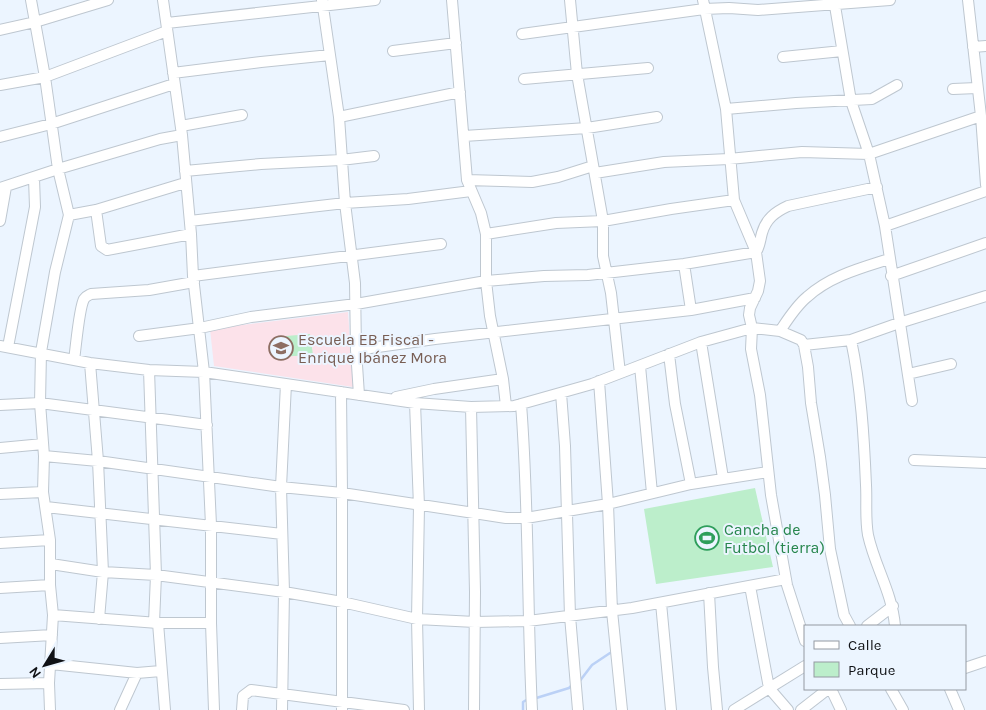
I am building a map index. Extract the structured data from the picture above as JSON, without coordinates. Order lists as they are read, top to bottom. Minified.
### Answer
{"places":{"school or university":["Escuela EB Fiscal - Enrique Ibánez Mora"],"sports":["Cancha de Futbol (tierra)"]},"legend":["Calle","Parque"],"north":"bottom left"}
